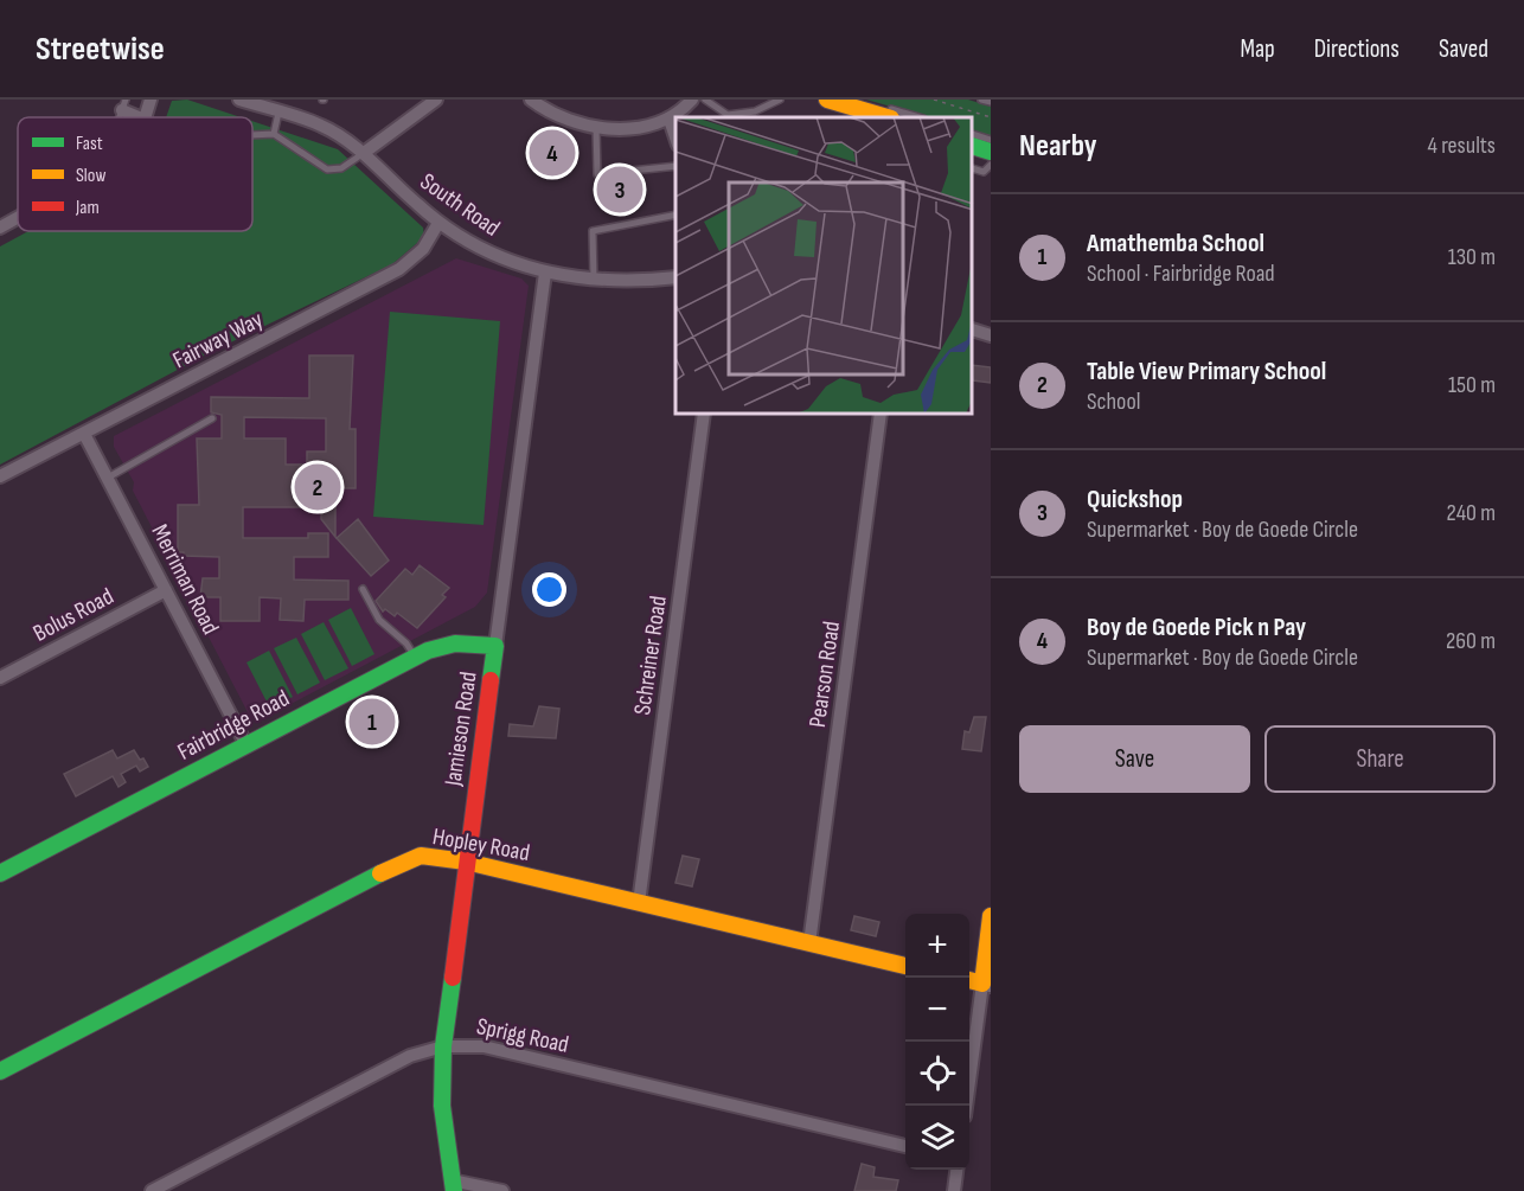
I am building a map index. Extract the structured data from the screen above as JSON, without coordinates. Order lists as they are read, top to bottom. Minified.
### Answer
{"streets":{"street":["South Road","Fairway Way","Merriman Road","Bolus Road","Schreiner Road","Pearson Road","Fairbridge Road","Jamieson Road","Hopley Road","Sprigg Road"]},"crossings":[["South Road","Fairway Way"],["South Road","Jamieson Road"],["Fairway Way","Merriman Road"],["Merriman Road","Bolus Road"],["Merriman Road","Fairbridge Road"],["Schreiner Road","Hopley Road"],["Pearson Road","Hopley Road"],["Fairbridge Road","Jamieson Road"],["Jamieson Road","Hopley Road"],["Jamieson Road","Sprigg Road"]],"legend":["Fast","Slow","Jam"],"page":{"header":"Streetwise","nav":["Map","Directions","Saved"],"heading":["Nearby","4 results"],"pins":["4","3","2","1"],"list":[{"mark":"1","name":"Amathemba School","note":"School · Fairbridge Road","value":"130 m"},{"mark":"2","name":"Table View Primary School","note":"School","value":"150 m"},{"mark":"3","name":"Quickshop","note":"Supermarket · Boy de Goede Circle","value":"240 m"},{"mark":"4","name":"Boy de Goede Pick n Pay","note":"Supermarket · Boy de Goede Circle","value":"260 m"}],"buttons":["Save","Share"],"map_buttons":["+","−"]}}
